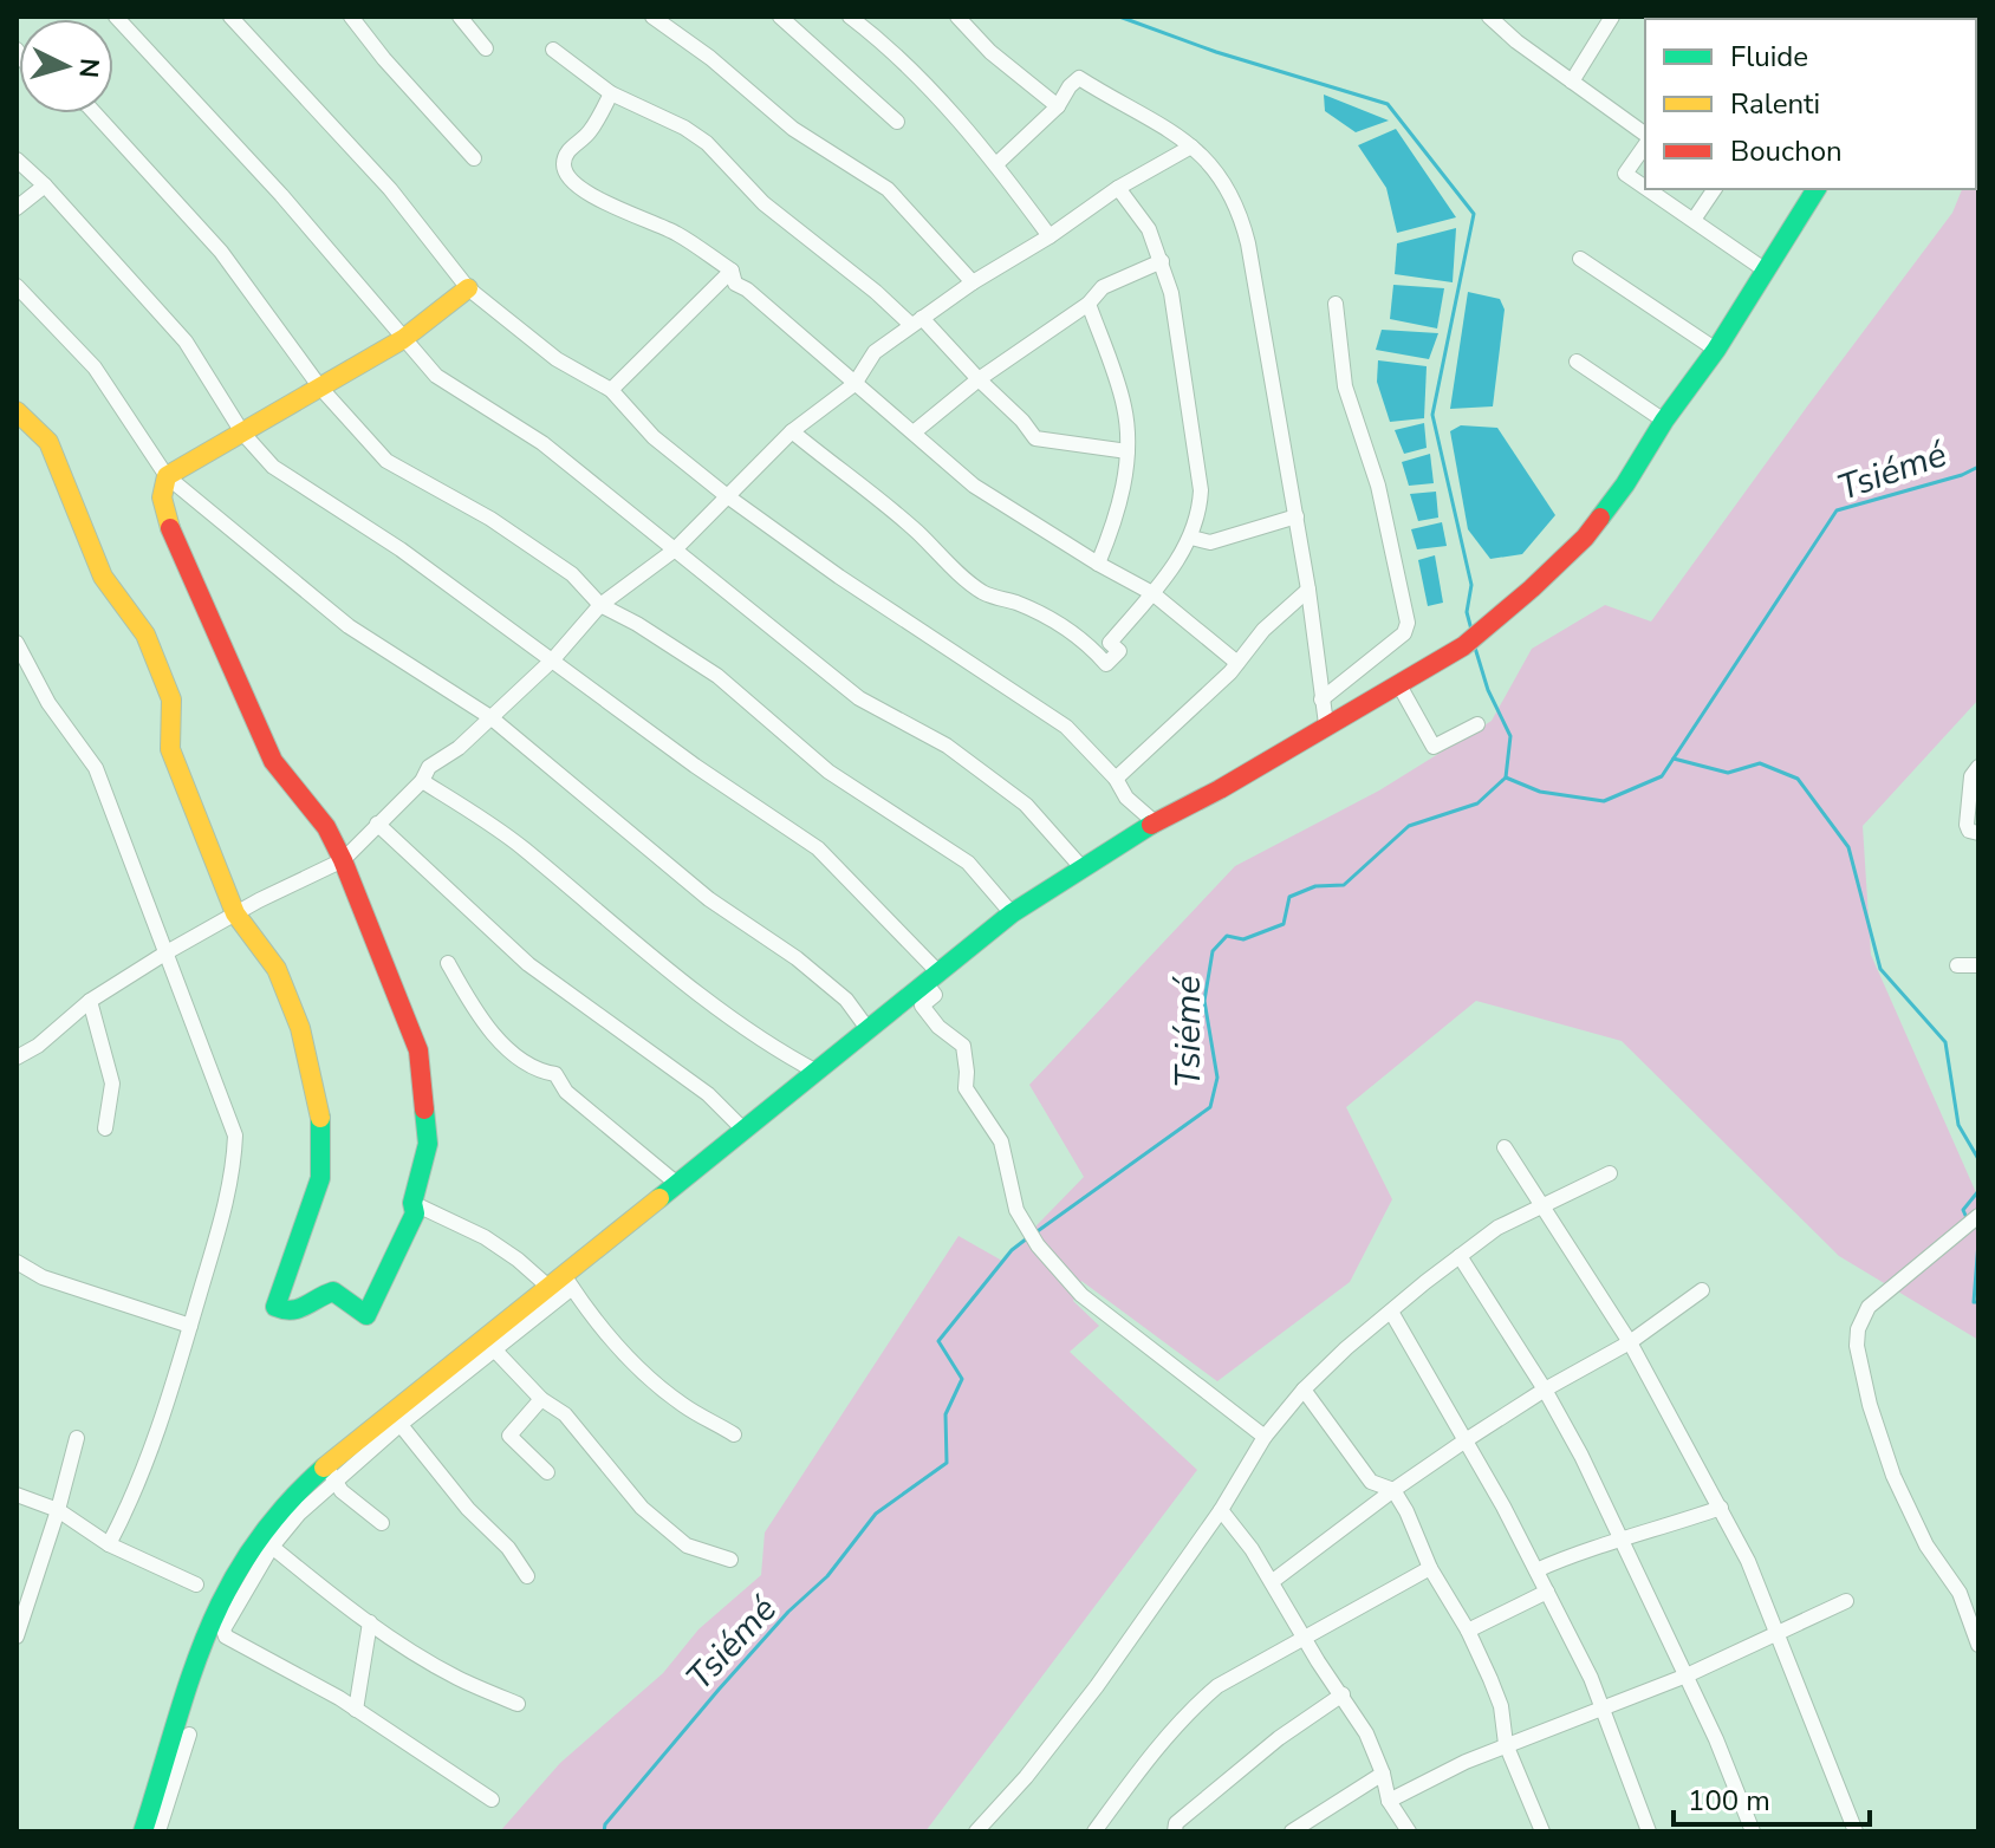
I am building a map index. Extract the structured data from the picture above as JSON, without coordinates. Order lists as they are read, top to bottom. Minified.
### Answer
{"water":["Tsiémé"],"legend":["Fluide","Ralenti","Bouchon"],"scale_bar":"100 m","north":"right"}
